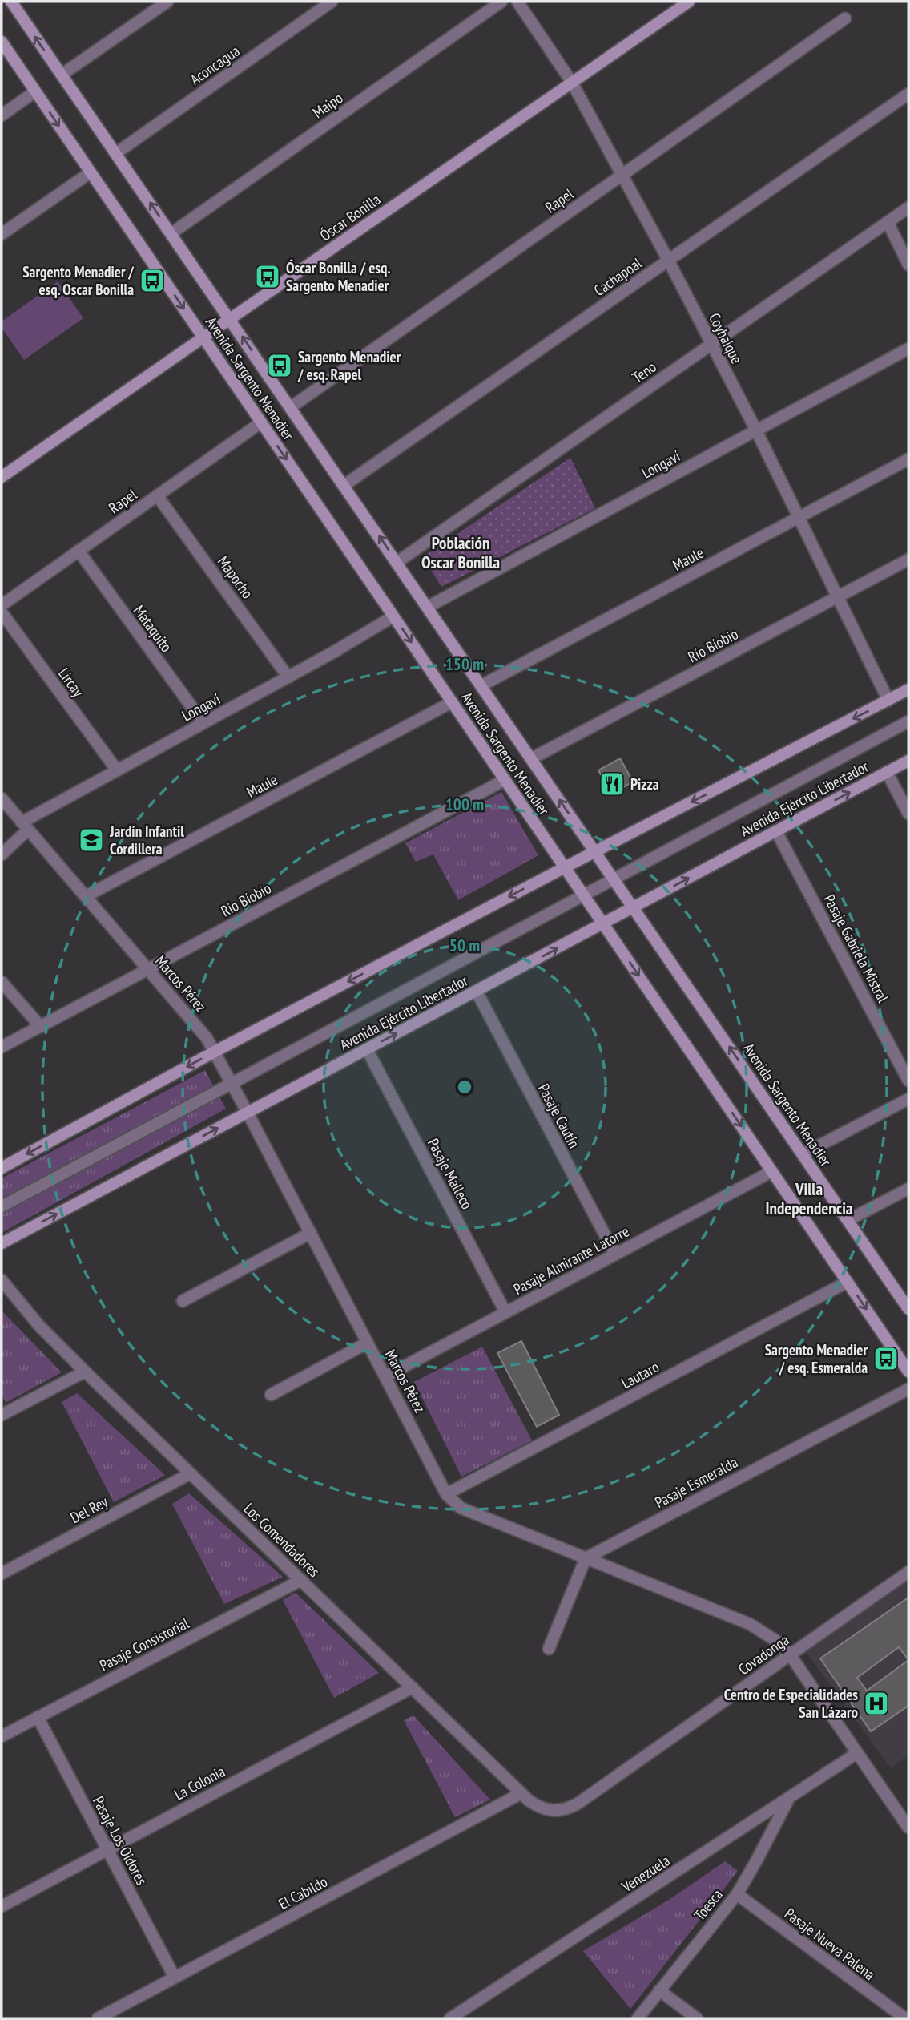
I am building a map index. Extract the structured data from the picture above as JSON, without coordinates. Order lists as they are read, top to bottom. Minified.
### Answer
{"streets":{"main road":["Óscar Bonilla","Avenida Sargento Menadier","Avenida Ejército Libertador"],"street":["Aconcagua","Maipo","Rapel","Cachapoal","Coyhaique","Teno","Longaví","Maule","Mapocho","Mataquito","Río Bíobio","Lircay","Pasaje Gabriela Mistral","Marcos Pérez","Pasaje Cautín","Pasaje Malleco","Pasaje Almirante Latorre","Lautaro","Pasaje Esmeralda","Del Rey","Los Comendadores","Pasaje Consistorial","Covadonga","La Colonia","Pasaje Los Oidores","Venezuela","El Cabildo","Toesca","Pasaje Nueva Palena"]},"crossings":[["Aconcagua","Avenida Sargento Menadier"],["Maipo","Avenida Sargento Menadier"],["Rapel","Coyhaique"],["Rapel","Avenida Sargento Menadier"],["Rapel","Mapocho"],["Rapel","Mataquito"],["Óscar Bonilla","Coyhaique"],["Óscar Bonilla","Avenida Sargento Menadier"],["Cachapoal","Coyhaique"],["Cachapoal","Avenida Sargento Menadier"],["Coyhaique","Teno"],["Coyhaique","Longaví"],["Coyhaique","Maule"],["Coyhaique","Río Bíobio"],["Teno","Avenida Sargento Menadier"],["Avenida Sargento Menadier","Longaví"],["Avenida Sargento Menadier","Maule"],["Avenida Sargento Menadier","Río Bíobio"],["Avenida Sargento Menadier","Avenida Ejército Libertador"],["Avenida Sargento Menadier","Pasaje Almirante Latorre"],["Avenida Sargento Menadier","Lautaro"],["Longaví","Mapocho"],["Longaví","Mataquito"],["Longaví","Lircay"],["Longaví","Marcos Pérez"],["Maule","Marcos Pérez"],["Río Bíobio","Marcos Pérez"],["Avenida Ejército Libertador","Pasaje Gabriela Mistral"],["Avenida Ejército Libertador","Marcos Pérez"],["Avenida Ejército Libertador","Pasaje Cautín"],["Avenida Ejército Libertador","Pasaje Malleco"],["Marcos Pérez","Pasaje Almirante Latorre"],["Marcos Pérez","Lautaro"],["Marcos Pérez","Pasaje Esmeralda"],["Marcos Pérez","Covadonga"],["Marcos Pérez","Venezuela"],["Pasaje Cautín","Pasaje Almirante Latorre"],["Pasaje Malleco","Pasaje Almirante Latorre"],["Del Rey","Los Comendadores"],["Los Comendadores","Pasaje Consistorial"],["Los Comendadores","Covadonga"],["Los Comendadores","La Colonia"],["Los Comendadores","El Cabildo"],["Pasaje Consistorial","Pasaje Los Oidores"],["La Colonia","Pasaje Los Oidores"],["Pasaje Los Oidores","El Cabildo"],["Venezuela","Toesca"],["Toesca","Pasaje Nueva Palena"]],"districts":["Población Oscar Bonilla","Villa Independencia"],"places":{"bus stop":["Óscar Bonilla / esq. Sargento Menadier","Sargento Menadier / esq. Oscar Bonilla","Sargento Menadier / esq. Rapel","Sargento Menadier / esq. Esmeralda"],"restaurant":["Pizza"],"school or university":["Jardín Infantil Cordillera"],"hospital":["Centro de Especialidades San Lázaro"]},"rings":["150 m","100 m","50 m"]}
